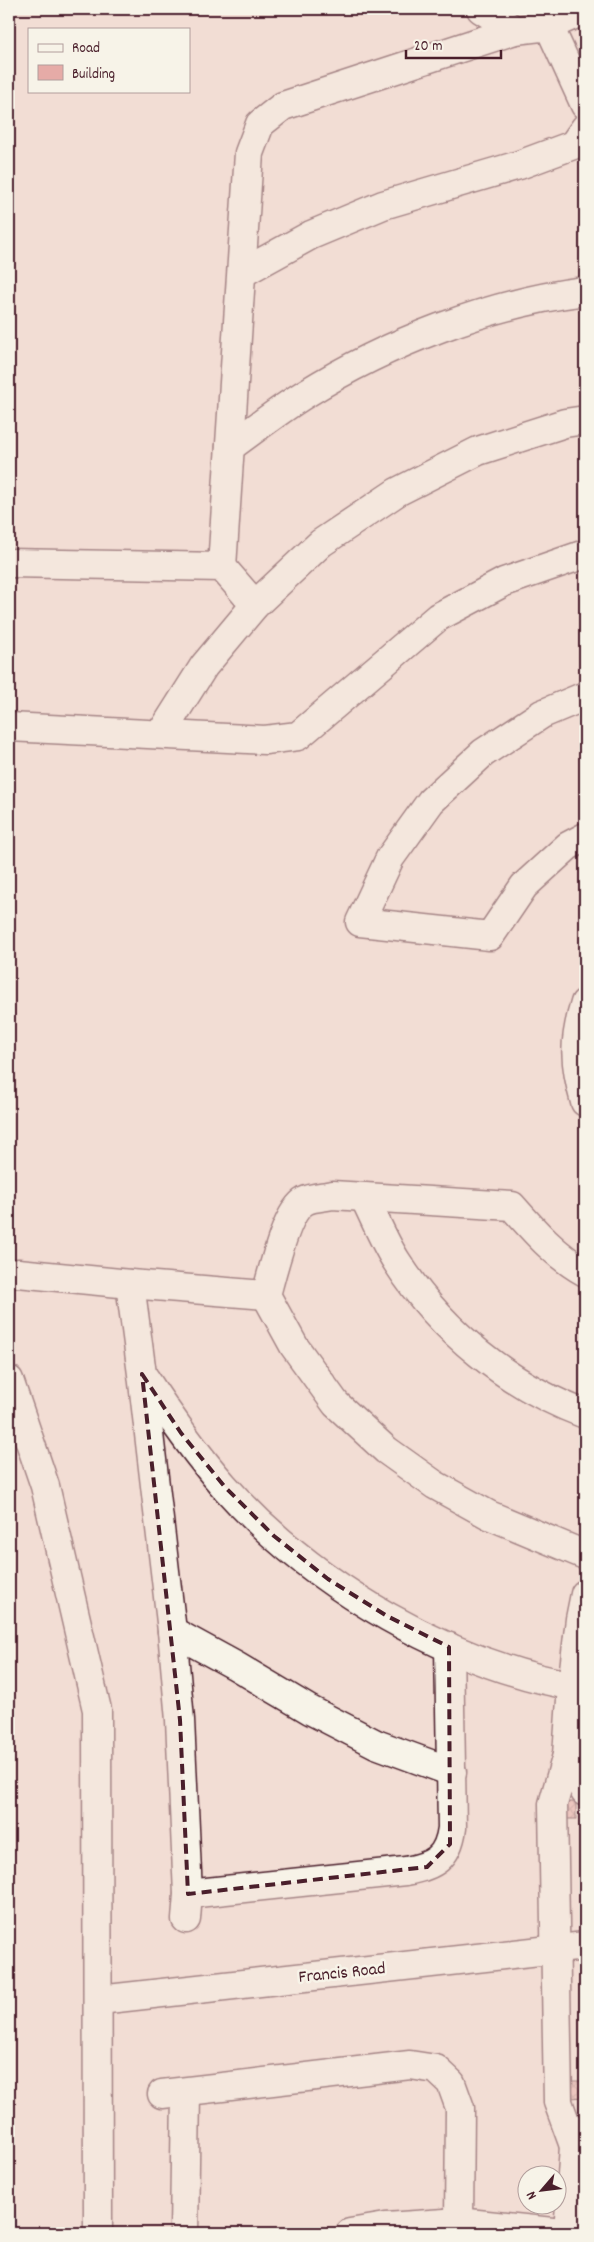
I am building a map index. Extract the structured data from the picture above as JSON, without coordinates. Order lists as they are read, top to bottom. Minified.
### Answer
{"streets":{"street":["Francis Road"]},"legend":["Road","Building"],"scale_bar":"20 m","north":"bottom left"}
